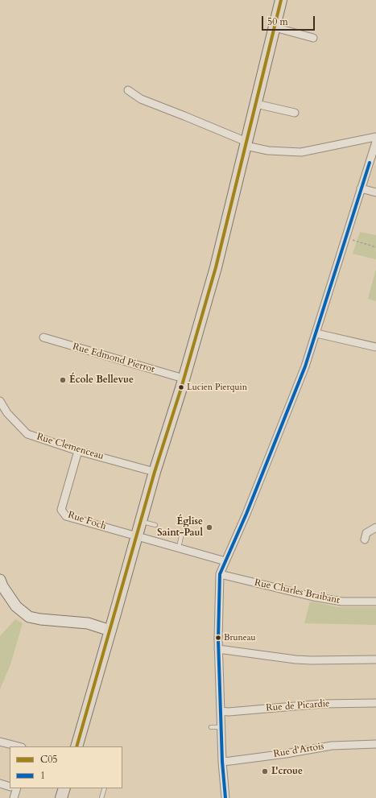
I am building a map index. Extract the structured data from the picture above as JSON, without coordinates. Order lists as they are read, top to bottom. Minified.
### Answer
{"streets":{"street":["Rue Edmond Pierrot","Rue Clemenceau","Rue Foch","Rue Charles Braibant","Rue de Picardie","Rue d'Artois"]},"crossings":[["Rue Clemenceau","Rue Foch"]],"places":["École Bellevue","Lucien Pierquin","Église Saint-Paul","Bruneau","L'croue"],"lines":["transit line C05","transit line 1"],"legend":["C05","1"],"scale_bar":"50 m"}
